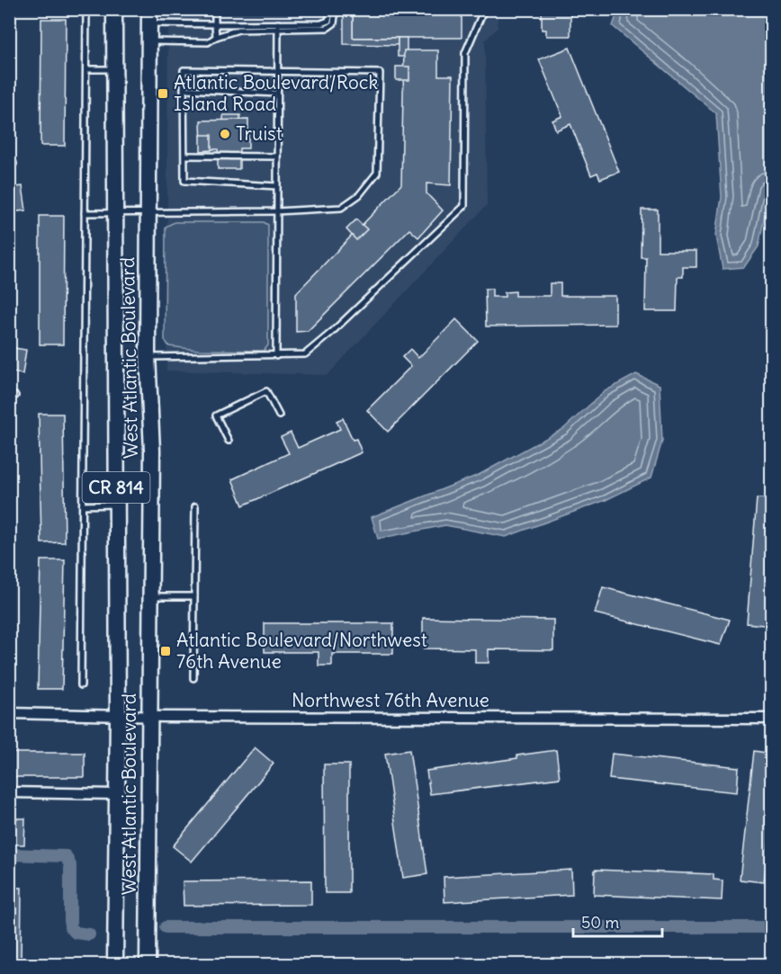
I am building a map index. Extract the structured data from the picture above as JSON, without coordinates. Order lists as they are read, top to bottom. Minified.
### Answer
{"streets":{"main road":["West Atlantic Boulevard","CR 814"],"street":["Northwest 76th Avenue"]},"crossings":[["West Atlantic Boulevard","Northwest 76th Avenue"]],"places":{"transit":["Atlantic Boulevard/Rock Island Road","Atlantic Boulevard/Northwest 76th Avenue"],"other":["Truist"]},"scale_bar":"50 m"}
